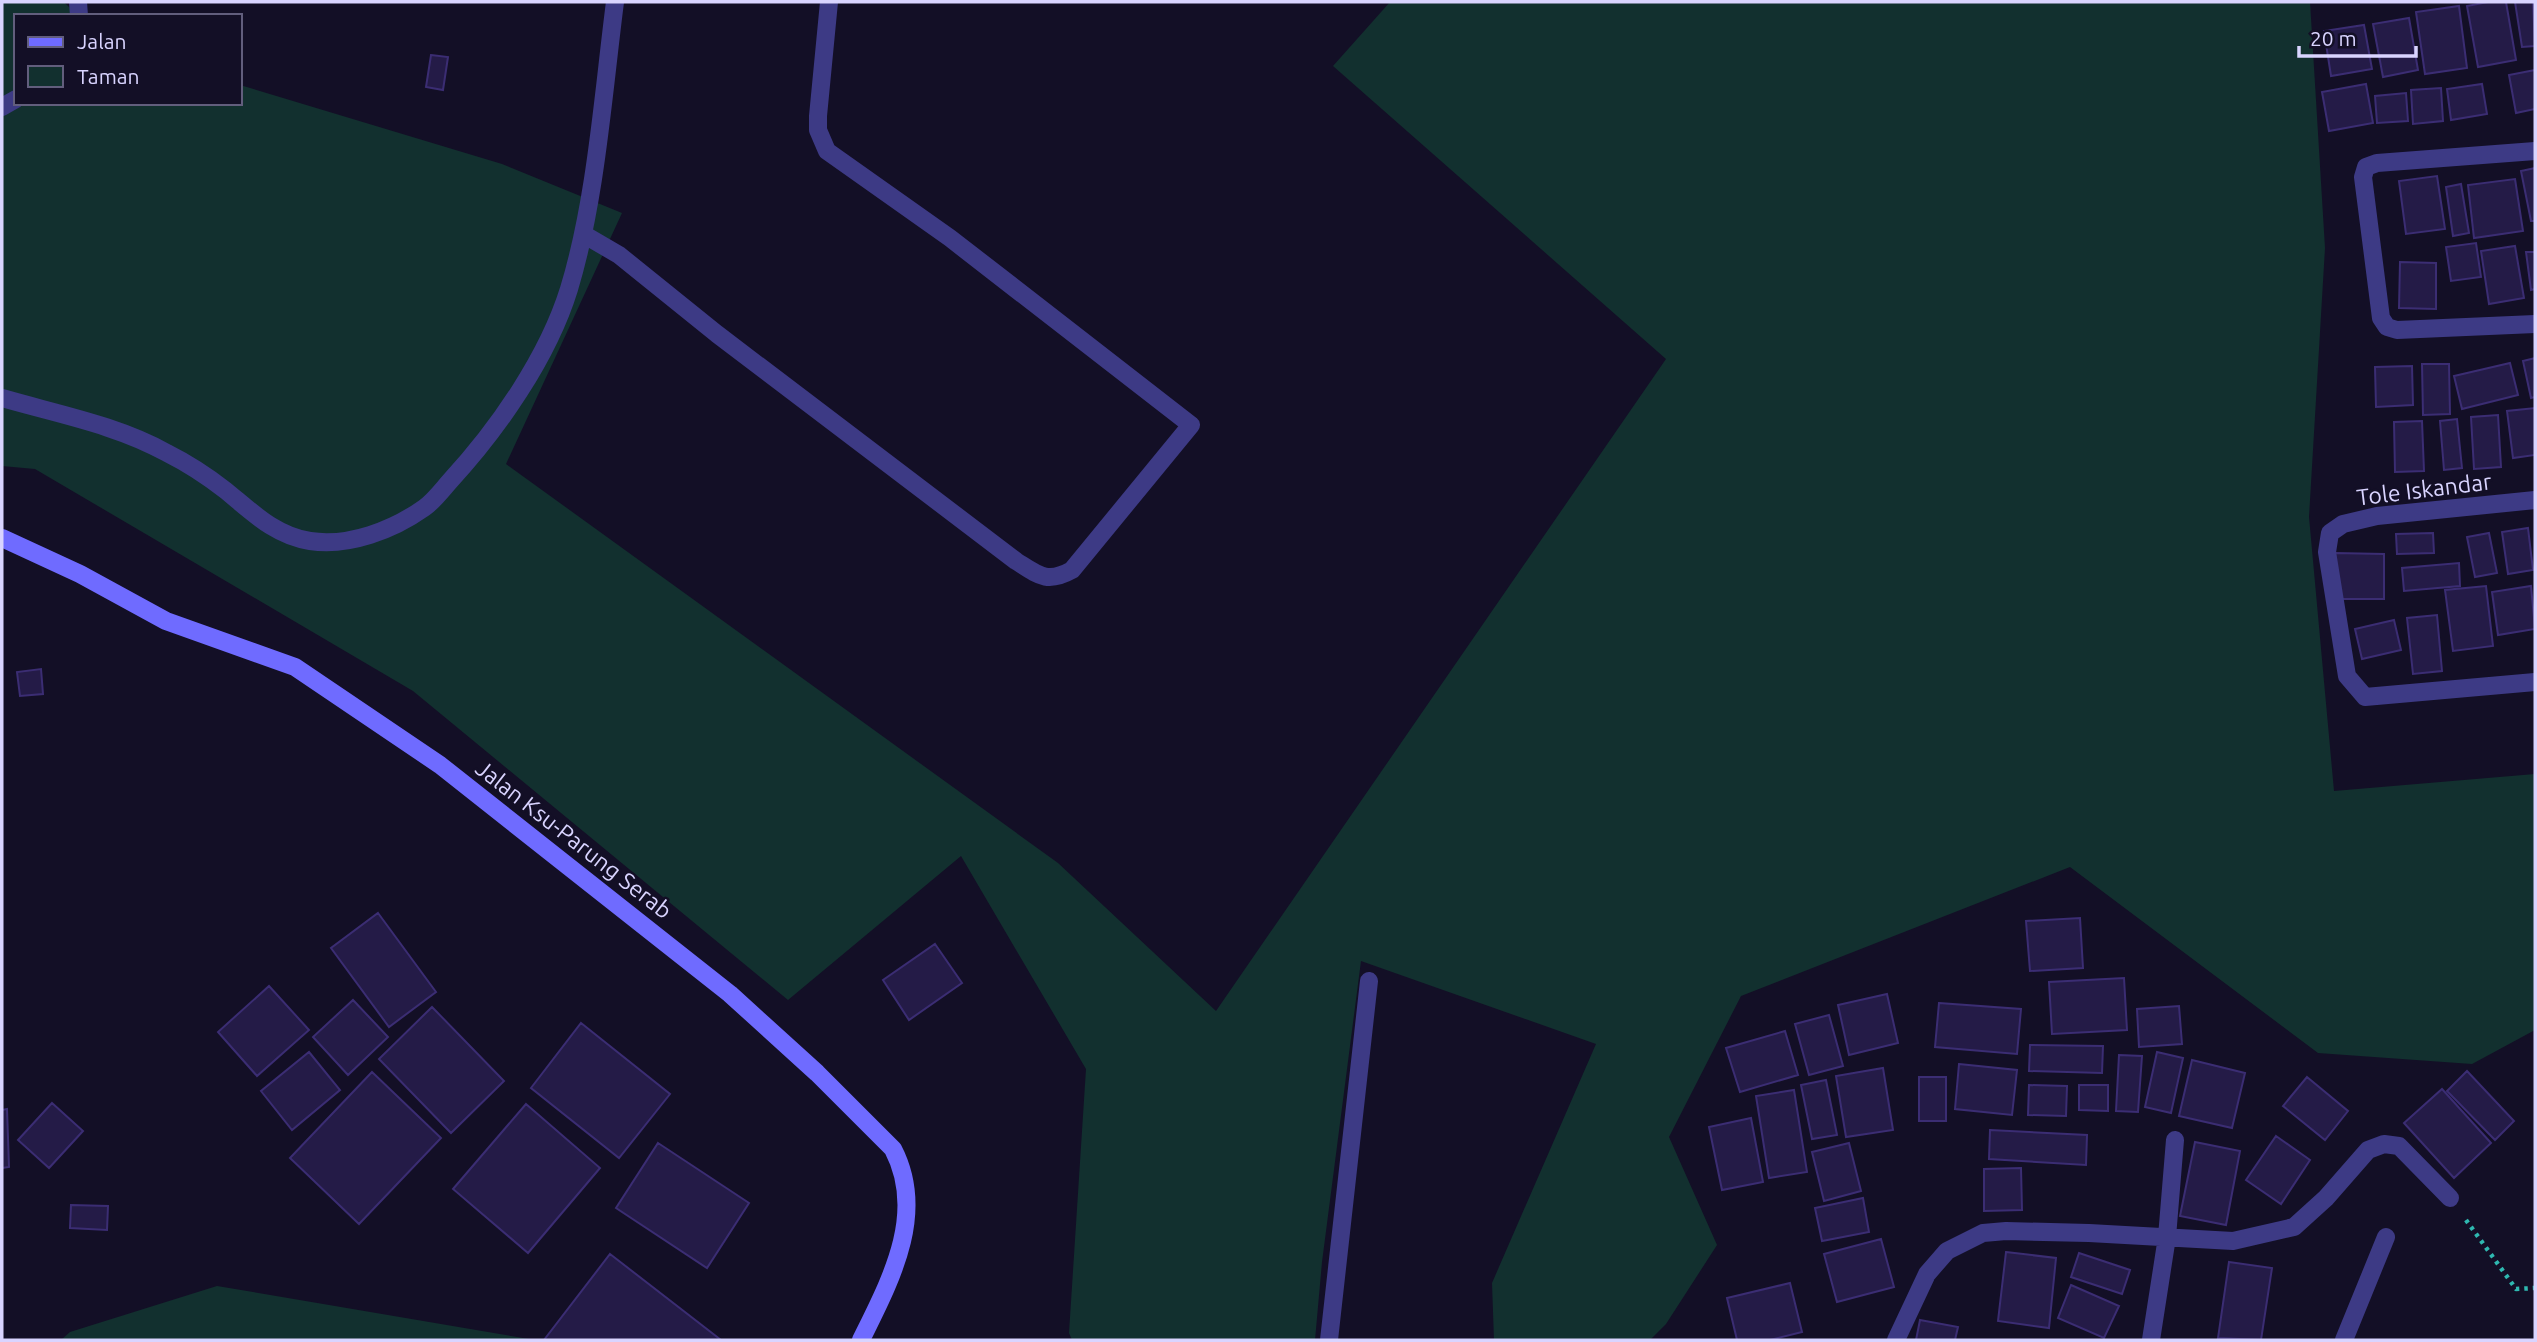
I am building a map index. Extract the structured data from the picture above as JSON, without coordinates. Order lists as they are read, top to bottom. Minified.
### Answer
{"streets":{"street":["Tole Iskandar","Jalan Ksu-Parung Serab"]},"legend":["Jalan","Taman"],"scale_bar":"20 m"}
